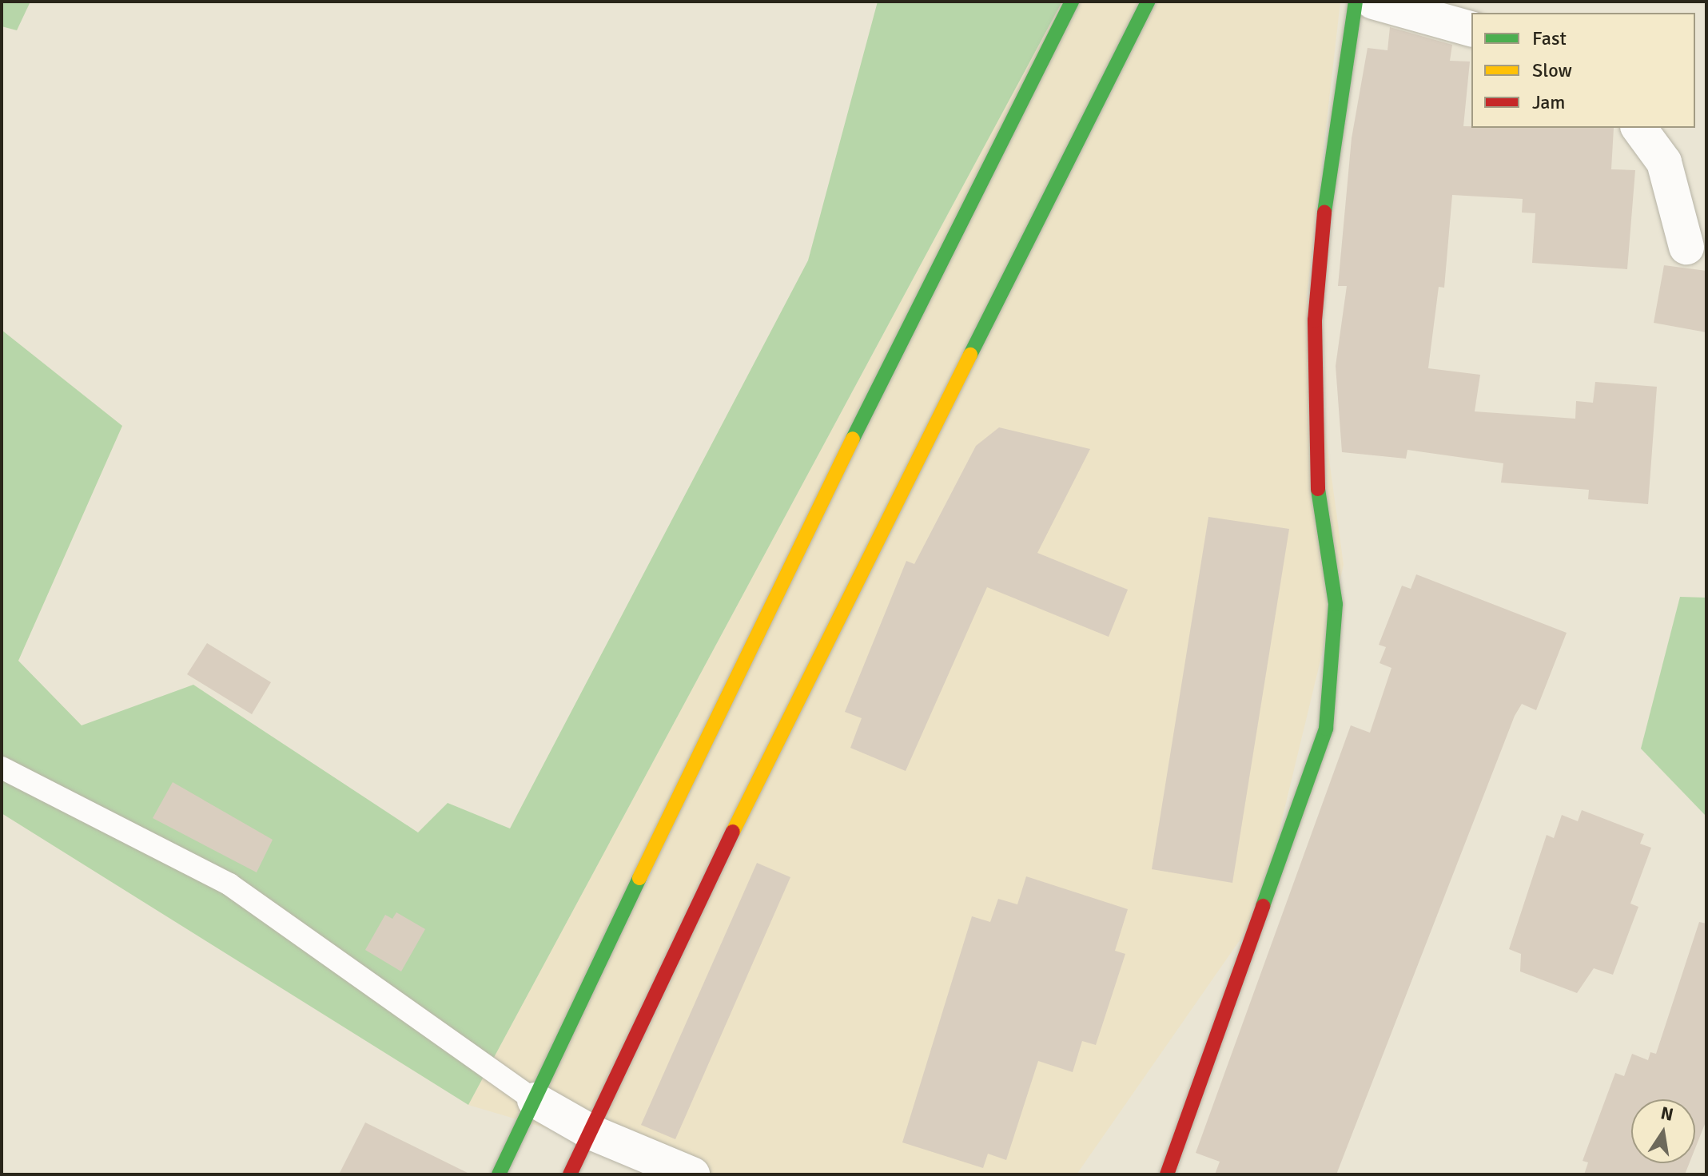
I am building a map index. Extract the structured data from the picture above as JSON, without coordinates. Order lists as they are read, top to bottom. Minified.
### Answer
{"legend":["Fast","Slow","Jam"],"north":"top"}
